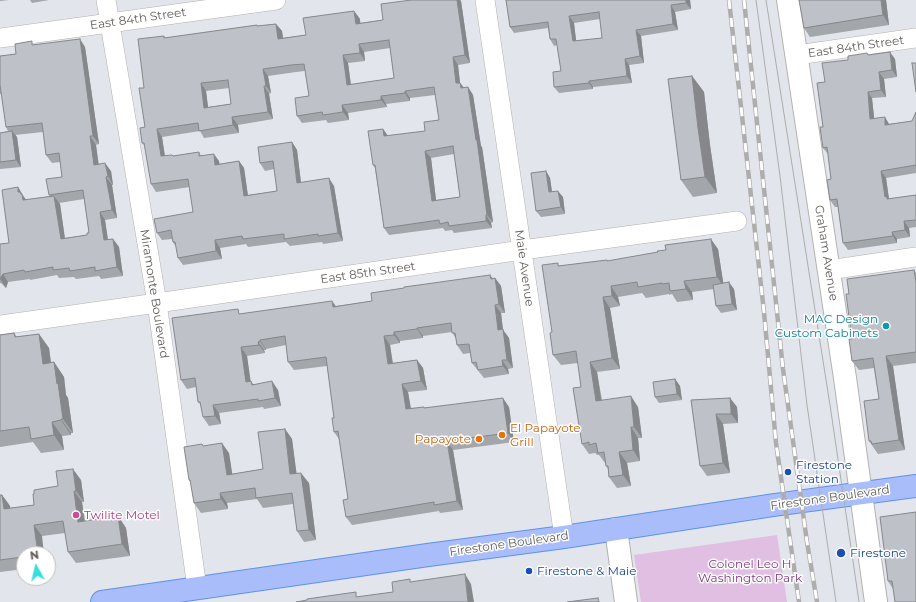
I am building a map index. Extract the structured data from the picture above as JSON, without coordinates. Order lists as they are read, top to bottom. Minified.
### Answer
{"streets":{"main road":["Firestone Boulevard"],"street":["East 84th Street","Graham Avenue","Maie Avenue","East 85th Street","Miramonte Boulevard"]},"crossings":[["East 84th Street","Graham Avenue"],["East 84th Street","Miramonte Boulevard"],["Graham Avenue","Firestone Boulevard"],["Maie Avenue","East 85th Street"],["Maie Avenue","Firestone Boulevard"],["East 85th Street","Miramonte Boulevard"],["Miramonte Boulevard","Firestone Boulevard"]],"parks":["Colonel Leo H Washington Park"],"places":["MAC Design Custom Cabinets","El Papayote Grill","Papayote","Firestone Station","Twilite Motel","Firestone","Firestone & Maie"],"north":"top"}
